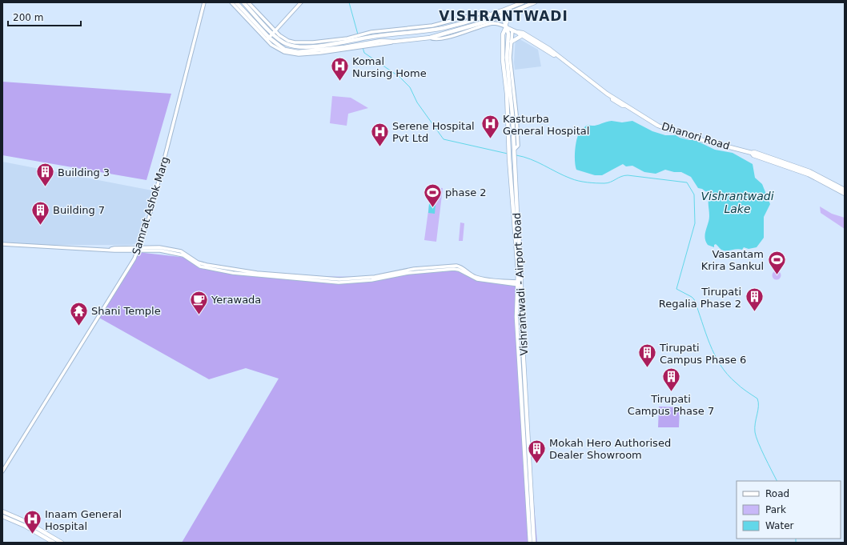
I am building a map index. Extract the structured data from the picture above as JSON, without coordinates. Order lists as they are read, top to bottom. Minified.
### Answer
{"streets":{"main road":["Dhanori Road","Vishrantwadi - Airport Road"],"street":["Samrat Ashok Marg"]},"crossings":[["Dhanori Road","Vishrantwadi - Airport Road"]],"districts":["VISHRANTWADI"],"water":["Vishrantwadi Lake"],"places":{"hospital":["Komal Nursing Home","Kasturba General Hospital","Serene Hospital Pvt Ltd","Inaam General Hospital"],"building":["Building 3","Building 7","Tirupati Regalia Phase 2","Tirupati Campus Phase 6","Tirupati Campus Phase 7","Mokah Hero Authorised Dealer Showroom"],"sports":["phase 2","Vasantam Krira Sankul"],"cafe":["Yerawada"],"temple":["Shani Temple"]},"legend":["Road","Park","Water"],"scale_bar":"200 m"}
